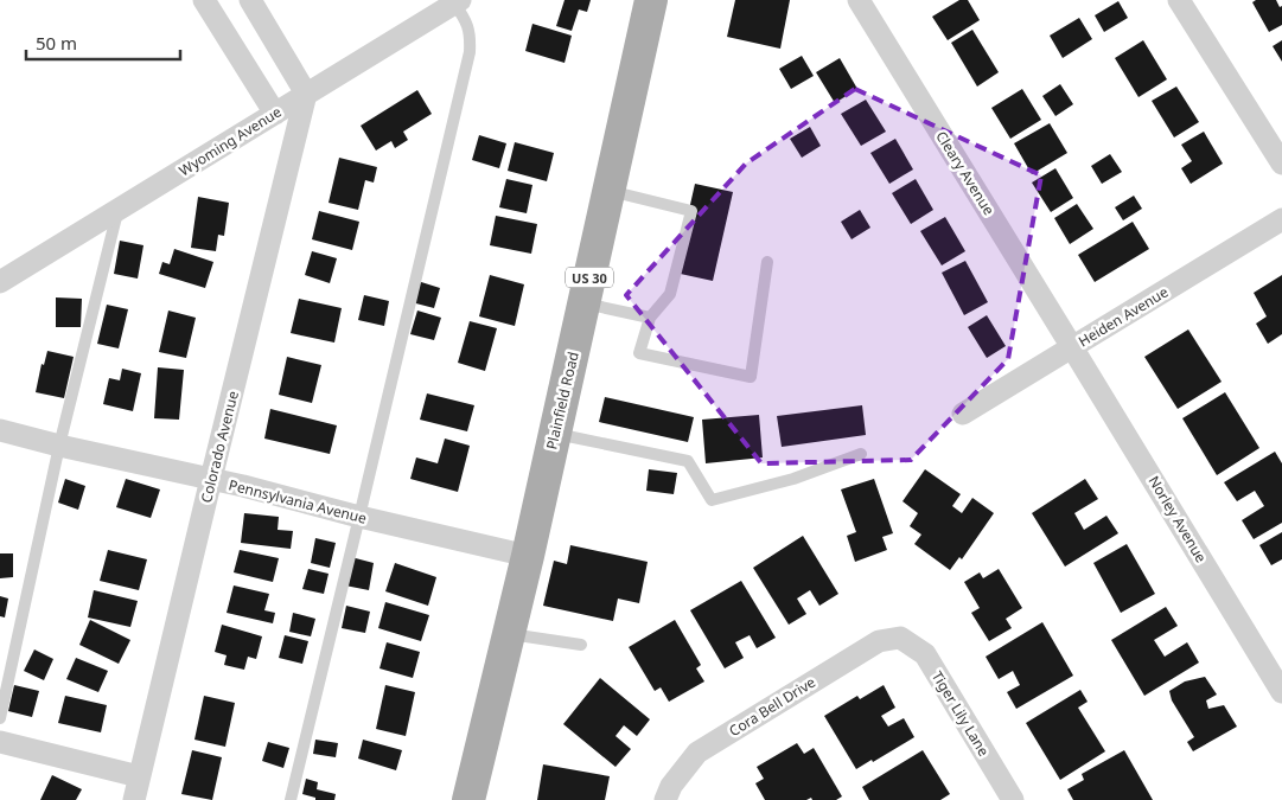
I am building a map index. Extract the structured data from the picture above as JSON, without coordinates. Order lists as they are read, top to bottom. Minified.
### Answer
{"streets":{"main road":["US 30","Plainfield Road"],"street":["Wyoming Avenue","Cleary Avenue","Heiden Avenue","Colorado Avenue","Pennsylvania Avenue","Norley Avenue","Cora Bell Drive","Tiger Lily Lane"]},"crossings":[["Wyoming Avenue","Colorado Avenue"],["Cleary Avenue","Heiden Avenue"],["Cleary Avenue","Norley Avenue"],["Heiden Avenue","Norley Avenue"],["Plainfield Road","Pennsylvania Avenue"],["Colorado Avenue","Pennsylvania Avenue"],["Cora Bell Drive","Tiger Lily Lane"]],"scale_bar":"50 m"}
